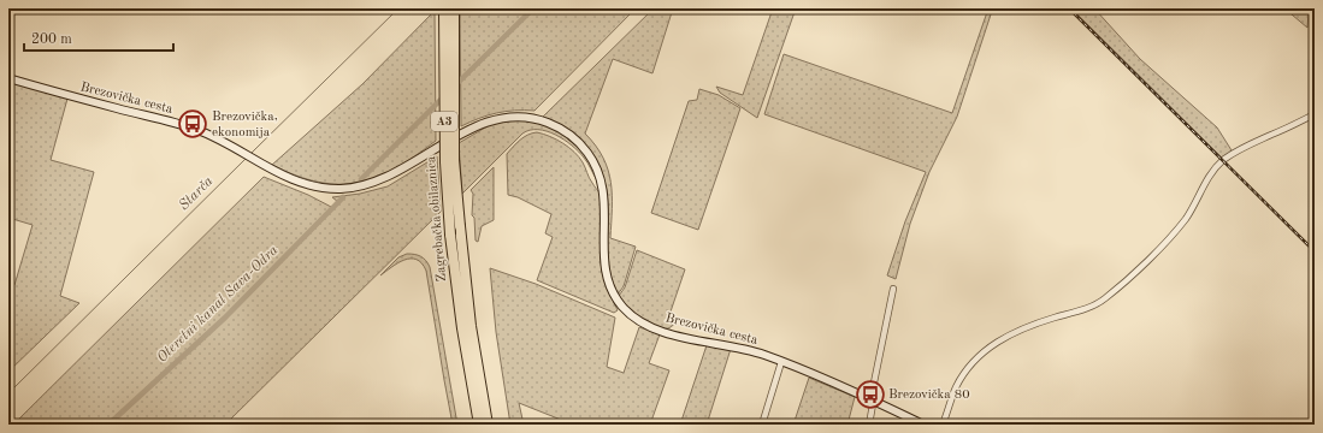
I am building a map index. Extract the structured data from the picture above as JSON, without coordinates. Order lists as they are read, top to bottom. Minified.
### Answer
{"streets":{"highway":["A3","Zagrebačka obilaznica"],"main road":["Brezovička cesta"]},"water":["Starča","Oteretni kanal Sava-Odra"],"places":{"bus stop":["Brezovička, ekonomija","Brezovička 80"]},"scale_bar":"200 m"}
